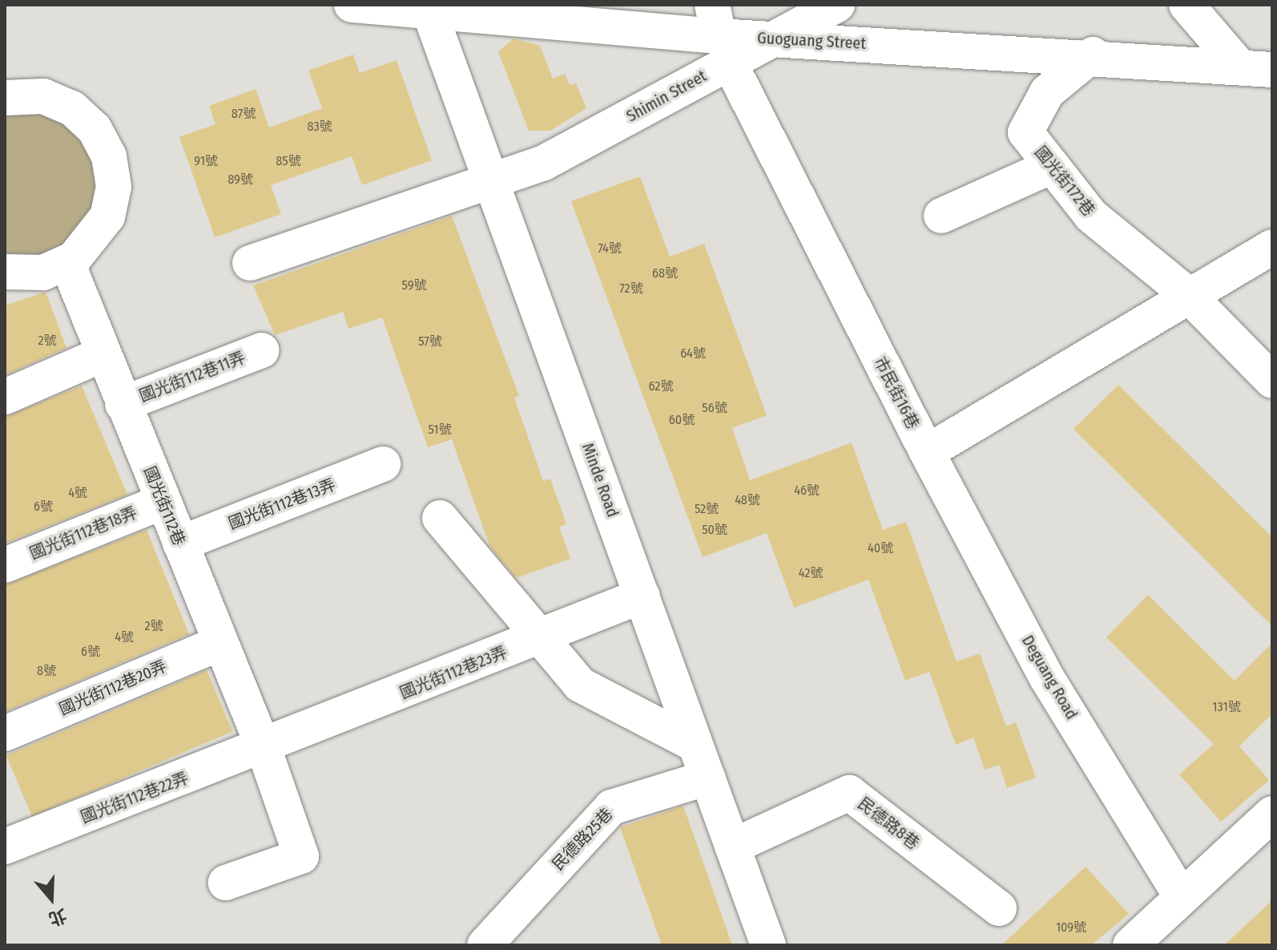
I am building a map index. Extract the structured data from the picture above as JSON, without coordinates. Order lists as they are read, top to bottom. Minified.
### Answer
{"streets":{"street":["Guoguang Street","Shimin Street","國光街172巷","國光街112巷11弄","市民街16巷","Minde Road","國光街112巷13弄","國光街112巷","國光街112巷18弄","國光街112巷23弄","Deguang Road","國光街112巷20弄","國光街112巷22弄","民德路8巷","民德路25巷"]},"crossings":[["Guoguang Street","Shimin Street"],["Guoguang Street","國光街172巷"],["Guoguang Street","市民街16巷"],["Guoguang Street","Minde Road"],["Shimin Street","市民街16巷"],["Shimin Street","Minde Road"],["國光街112巷11弄","國光街112巷"],["市民街16巷","Deguang Road"],["Minde Road","國光街112巷23弄"],["Minde Road","民德路8巷"],["Minde Road","民德路25巷"],["國光街112巷13弄","國光街112巷"],["國光街112巷","國光街112巷18弄"],["國光街112巷","國光街112巷23弄"],["國光街112巷","國光街112巷20弄"],["國光街112巷","國光街112巷22弄"],["國光街112巷23弄","國光街112巷22弄"]],"house_numbers":["87號","83號","91號","85號","89號","74號","68號","59號","72號","2號","57號","64號","62號","56號","60號","51號","46號","4號","48號","6號","52號","50號","40號","42號","2號","4號","6號","8號","131號","109號"],"north":"bottom"}
